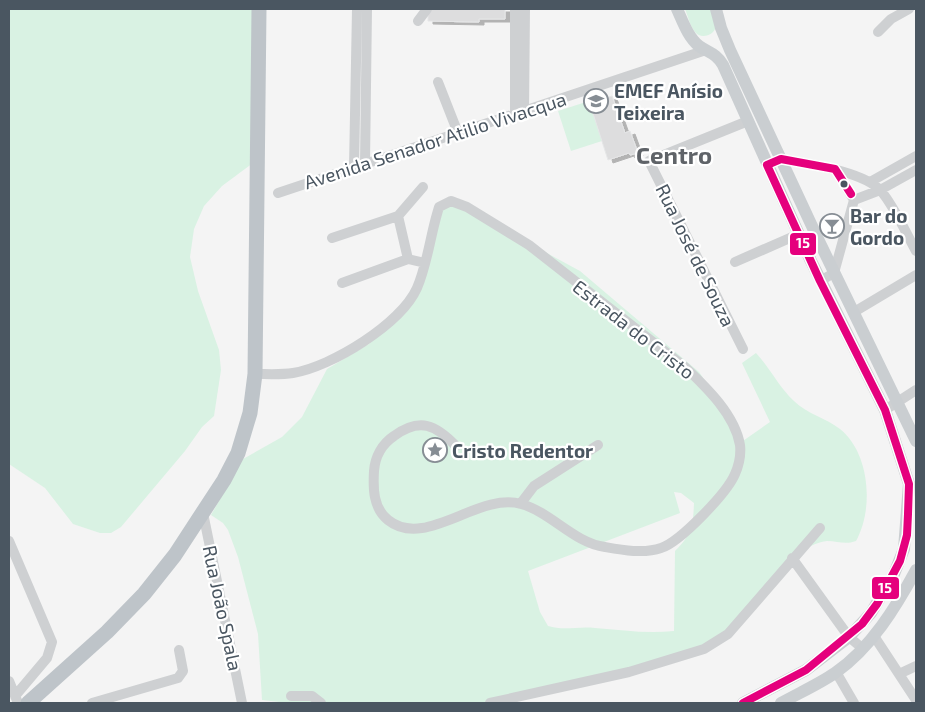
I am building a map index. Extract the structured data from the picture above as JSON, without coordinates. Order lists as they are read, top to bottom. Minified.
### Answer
{"streets":{"street":["Avenida Senador Atilio Vivacqua","Rua José de Souza","Estrada do Cristo","Rua João Spala"]},"districts":["Centro"],"places":{"school or university":["EMEF Anísio Teixeira"],"bar":["Bar do Gordo"],"place":["Cristo Redentor"]},"lines":["transit line 15"]}
